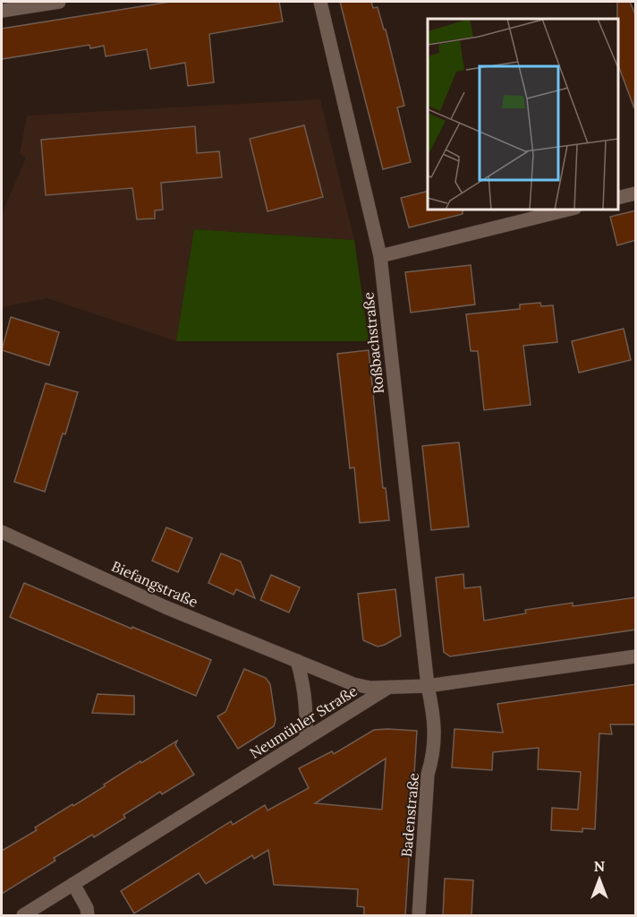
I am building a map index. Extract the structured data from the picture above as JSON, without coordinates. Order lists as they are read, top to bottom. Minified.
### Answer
{"streets":{"street":["Roßbachstraße","Biefangstraße","Neumühler Straße","Badenstraße"]},"crossings":[["Roßbachstraße","Neumühler Straße"],["Roßbachstraße","Badenstraße"],["Biefangstraße","Neumühler Straße"],["Neumühler Straße","Badenstraße"]],"north":"top"}
